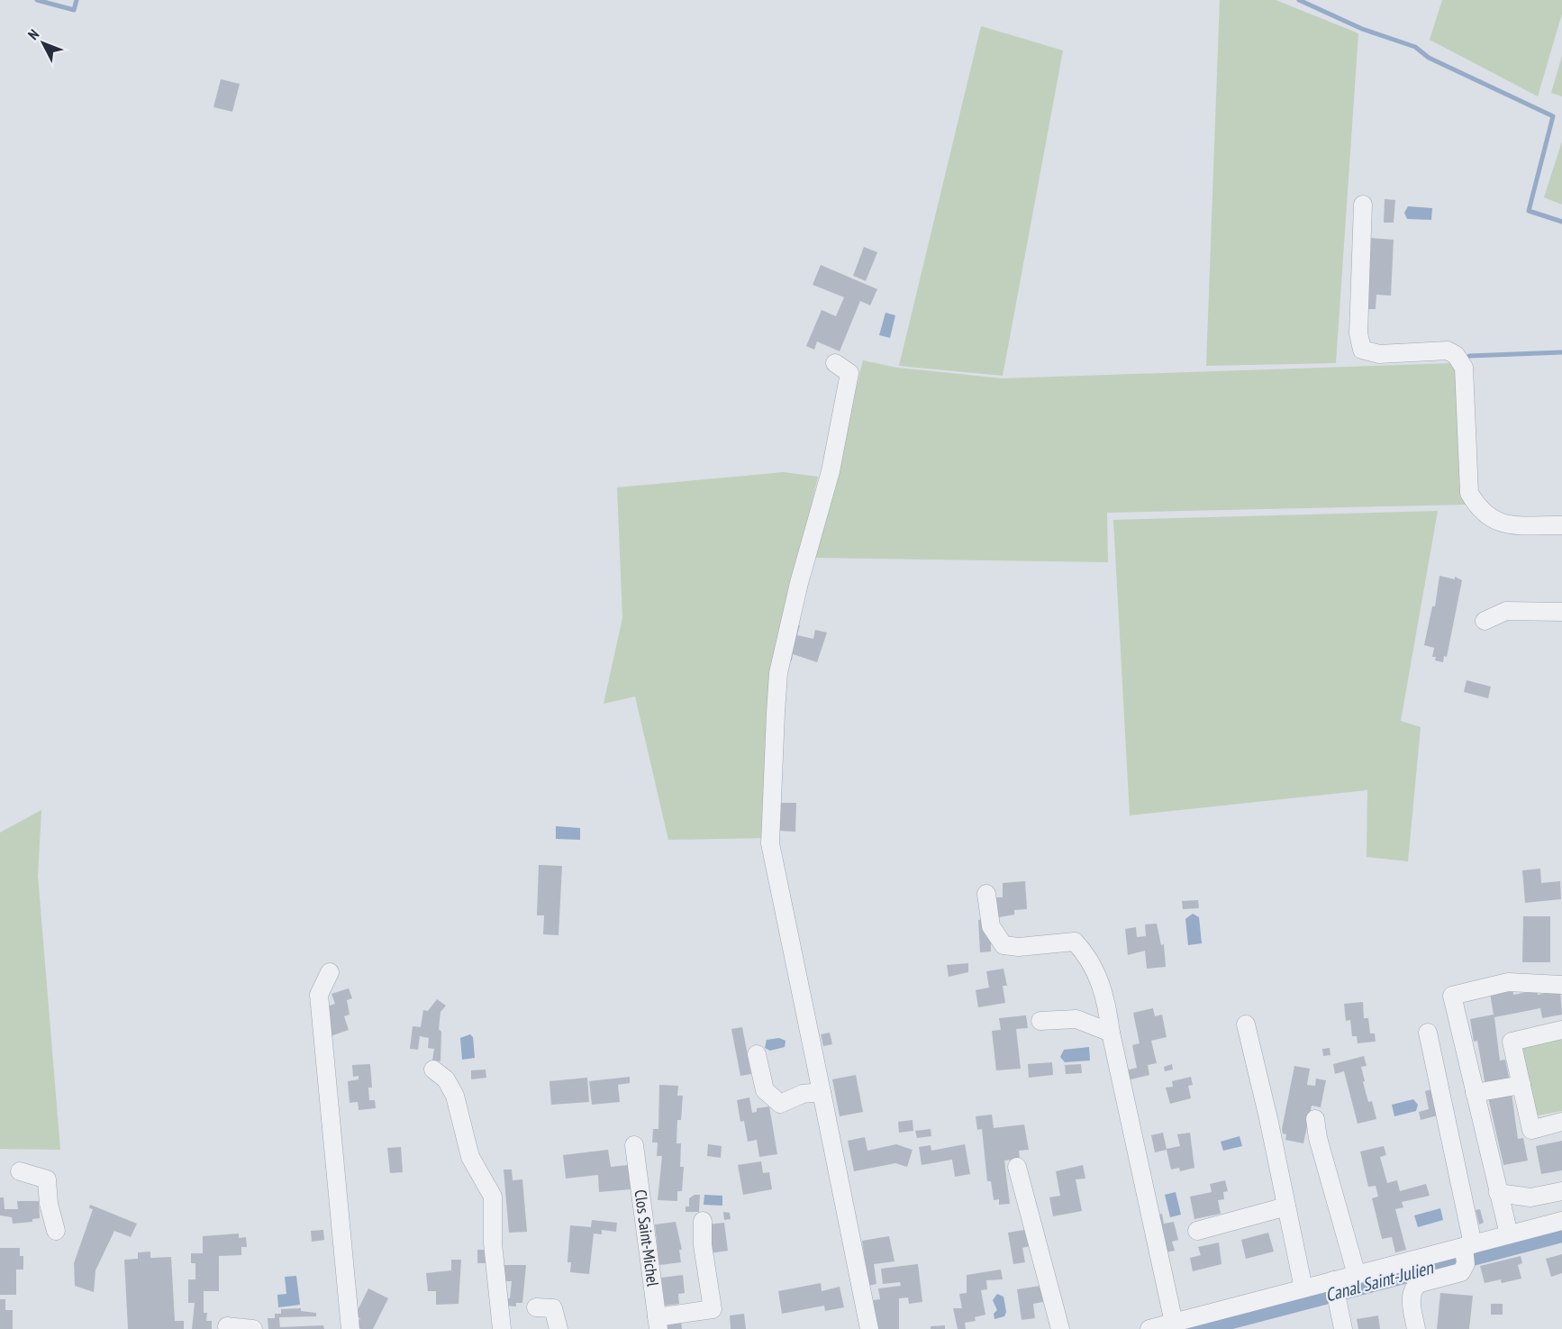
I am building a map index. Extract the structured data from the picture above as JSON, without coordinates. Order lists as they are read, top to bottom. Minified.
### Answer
{"streets":{"street":["Clos Saint-Michel"]},"water":["Canal Saint-Julien"],"north":"top left"}
